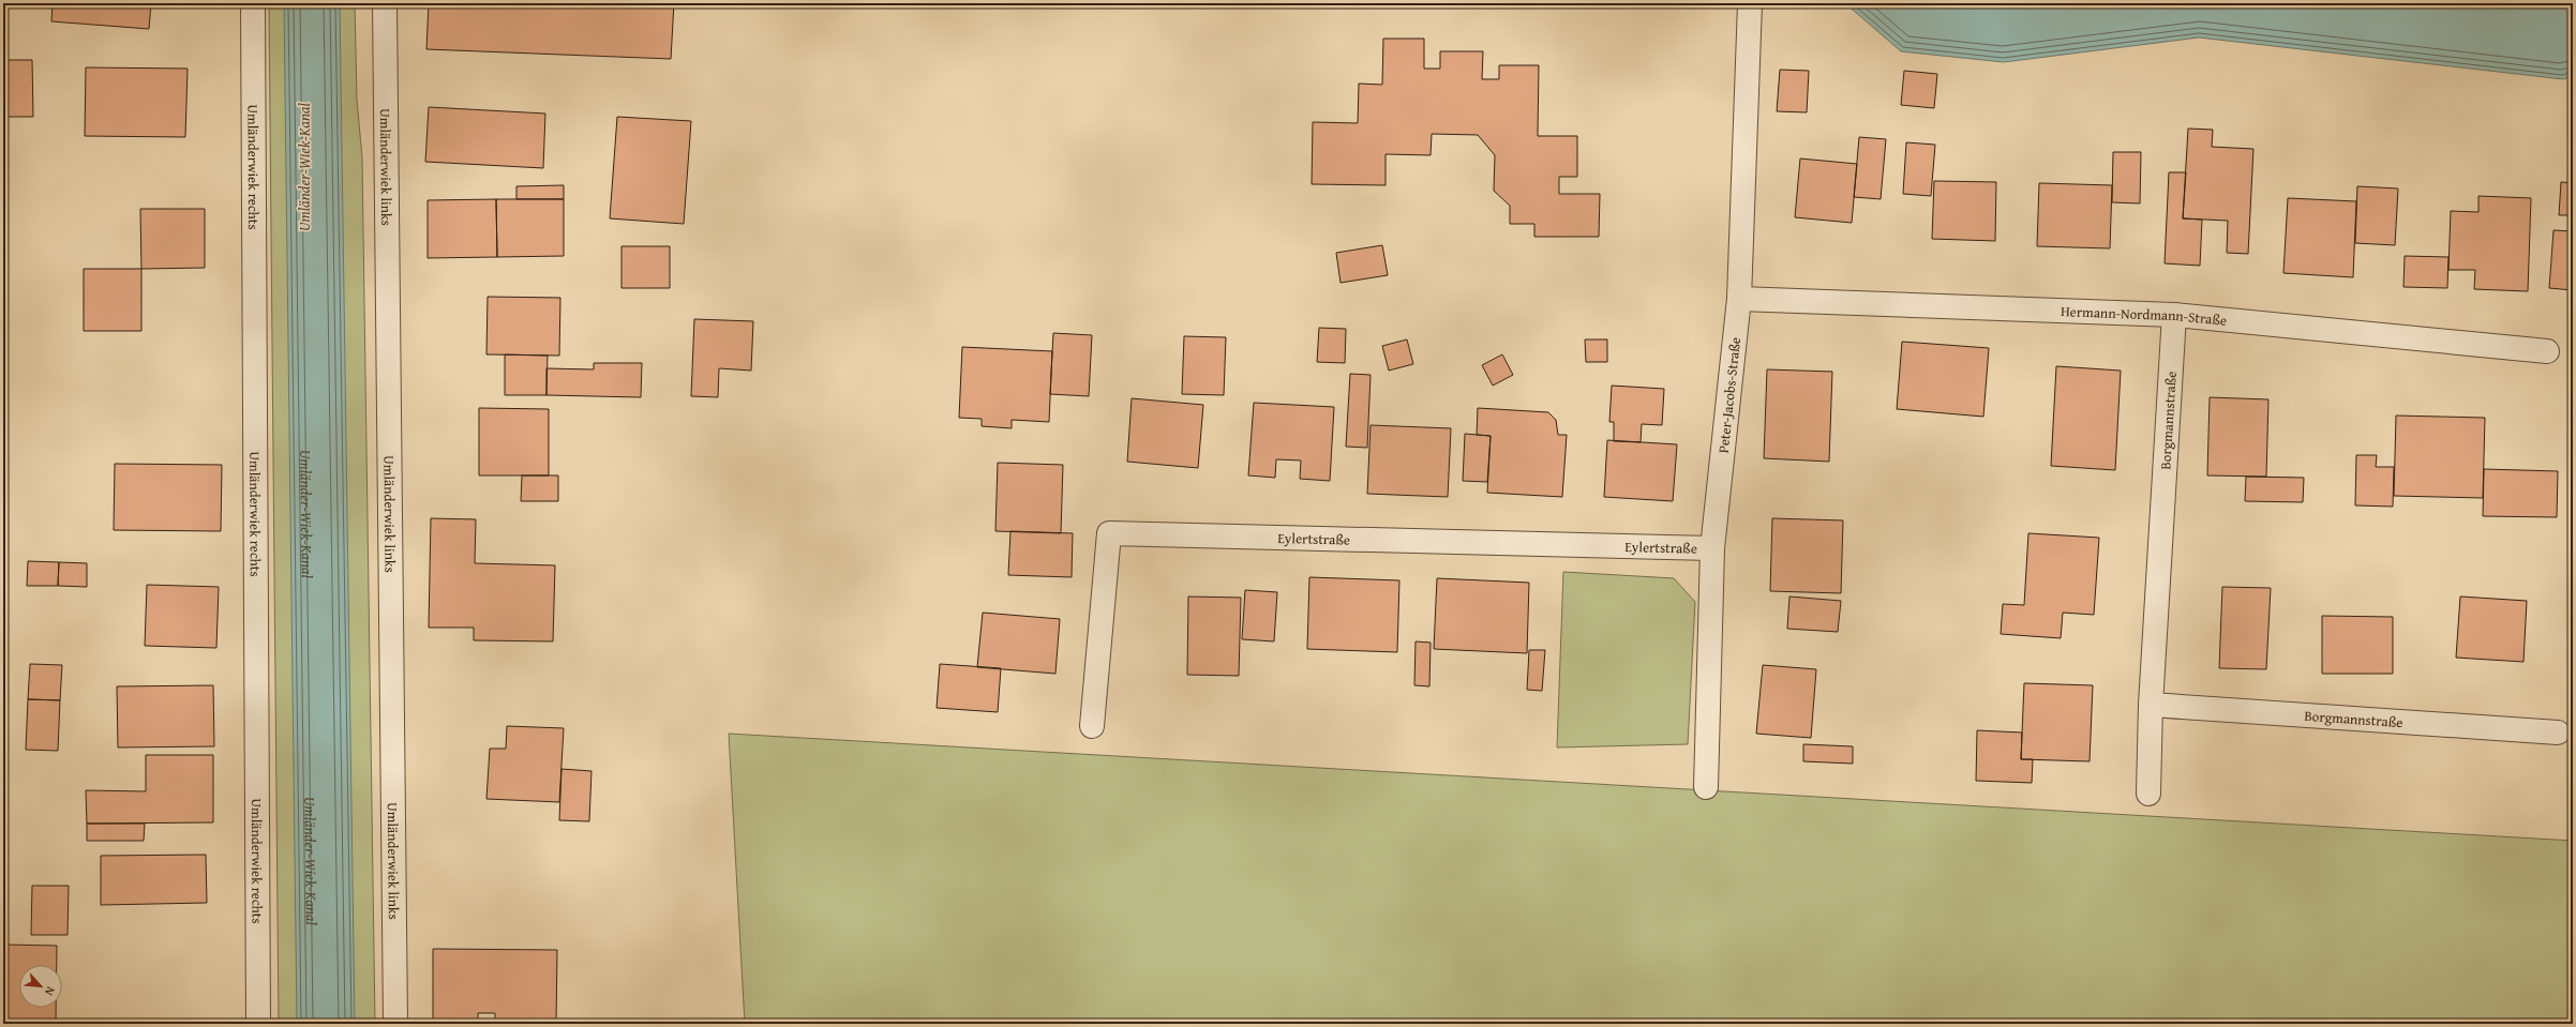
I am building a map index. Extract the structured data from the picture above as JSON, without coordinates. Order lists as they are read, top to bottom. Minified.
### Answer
{"streets":{"street":["Umländerwiek rechts","Umländerwiek links","Hermann-Nordmann-Straße","Peter-Jacobs-Straße","Borgmannstraße","Eylertstraße"]},"crossings":[["Hermann-Nordmann-Straße","Peter-Jacobs-Straße"],["Hermann-Nordmann-Straße","Borgmannstraße"],["Peter-Jacobs-Straße","Eylertstraße"]],"water":["Umländer-Wiek-Kanal"],"north":"bottom right"}
